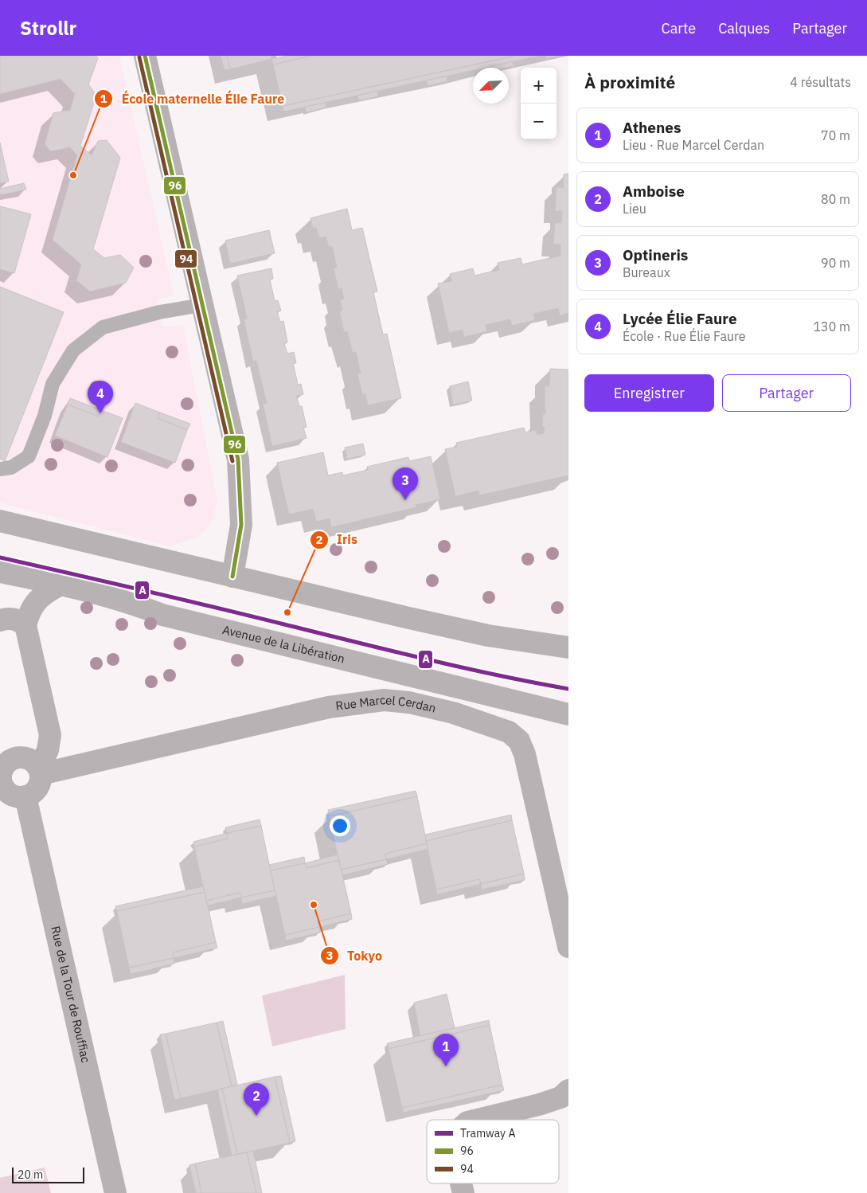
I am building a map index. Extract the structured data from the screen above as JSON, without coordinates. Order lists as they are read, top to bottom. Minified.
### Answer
{"streets":{"street":["Avenue de la Libération","Rue Marcel Cerdan","Rue de la Tour de Rouffiac"]},"crossings":[["Rue Marcel Cerdan","Rue de la Tour de Rouffiac"]],"places":["École maternelle Élie Faure","Iris","Tokyo"],"lines":["transit line 96","transit line 94","tram line A"],"legend":["Tramway A","96","94"],"scale_bar":"20 m","north":"bottom left","page":{"header":"Strollr","nav":["Carte","Calques","Partager"],"heading":["À proximité","4 résultats"],"map_buttons":["+","−"],"list":[{"mark":"1","name":"Athenes","note":"Lieu · Rue Marcel Cerdan","value":"70 m"},{"mark":"2","name":"Amboise","note":"Lieu","value":"80 m"},{"mark":"3","name":"Optineris","note":"Bureaux","value":"90 m"},{"mark":"4","name":"Lycée Élie Faure","note":"École · Rue Élie Faure","value":"130 m"}],"buttons":["Enregistrer","Partager"],"pins":["4","3","1","2"],"scale":"20 m"}}
